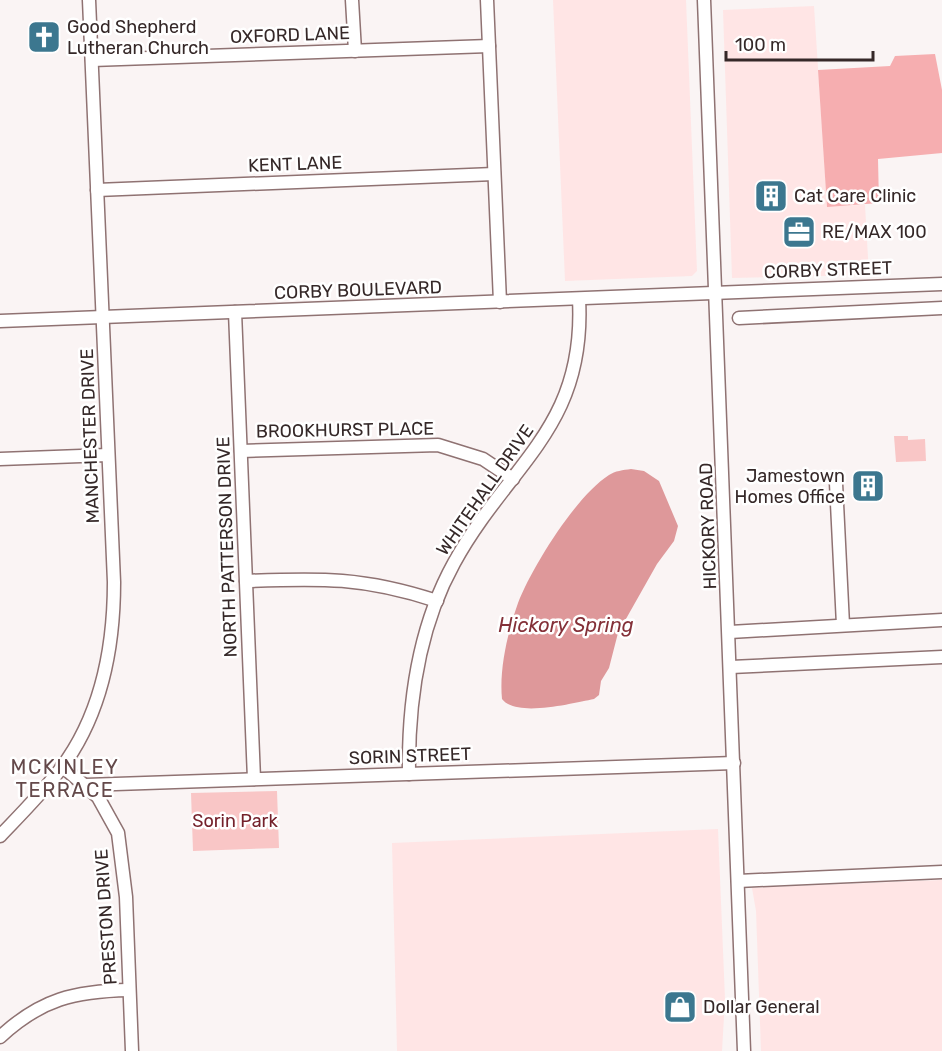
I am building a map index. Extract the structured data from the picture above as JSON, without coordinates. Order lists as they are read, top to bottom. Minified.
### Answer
{"streets":{"street":["OXFORD LANE","KENT LANE","CORBY STREET","CORBY BOULEVARD","BROOKHURST PLACE","MANCHESTER DRIVE","WHITEHALL DRIVE","HICKORY ROAD","NORTH PATTERSON DRIVE","SORIN STREET","PRESTON DRIVE"]},"crossings":[["OXFORD LANE","MANCHESTER DRIVE"],["KENT LANE","MANCHESTER DRIVE"],["CORBY STREET","CORBY BOULEVARD"],["CORBY STREET","HICKORY ROAD"],["CORBY BOULEVARD","MANCHESTER DRIVE"],["CORBY BOULEVARD","WHITEHALL DRIVE"],["CORBY BOULEVARD","HICKORY ROAD"],["CORBY BOULEVARD","NORTH PATTERSON DRIVE"],["BROOKHURST PLACE","WHITEHALL DRIVE"],["BROOKHURST PLACE","NORTH PATTERSON DRIVE"],["MANCHESTER DRIVE","PRESTON DRIVE"],["WHITEHALL DRIVE","SORIN STREET"],["HICKORY ROAD","SORIN STREET"],["NORTH PATTERSON DRIVE","SORIN STREET"],["SORIN STREET","PRESTON DRIVE"]],"districts":["MCKINLEY TERRACE"],"water":["Hickory Spring"],"parks":["Sorin Park"],"places":{"church":["Good Shepherd Lutheran Church"],"building":["Cat Care Clinic","Jamestown Homes Office"],"office":["RE/MAX 100"],"shop":["Dollar General"]},"scale_bar":"100 m"}
